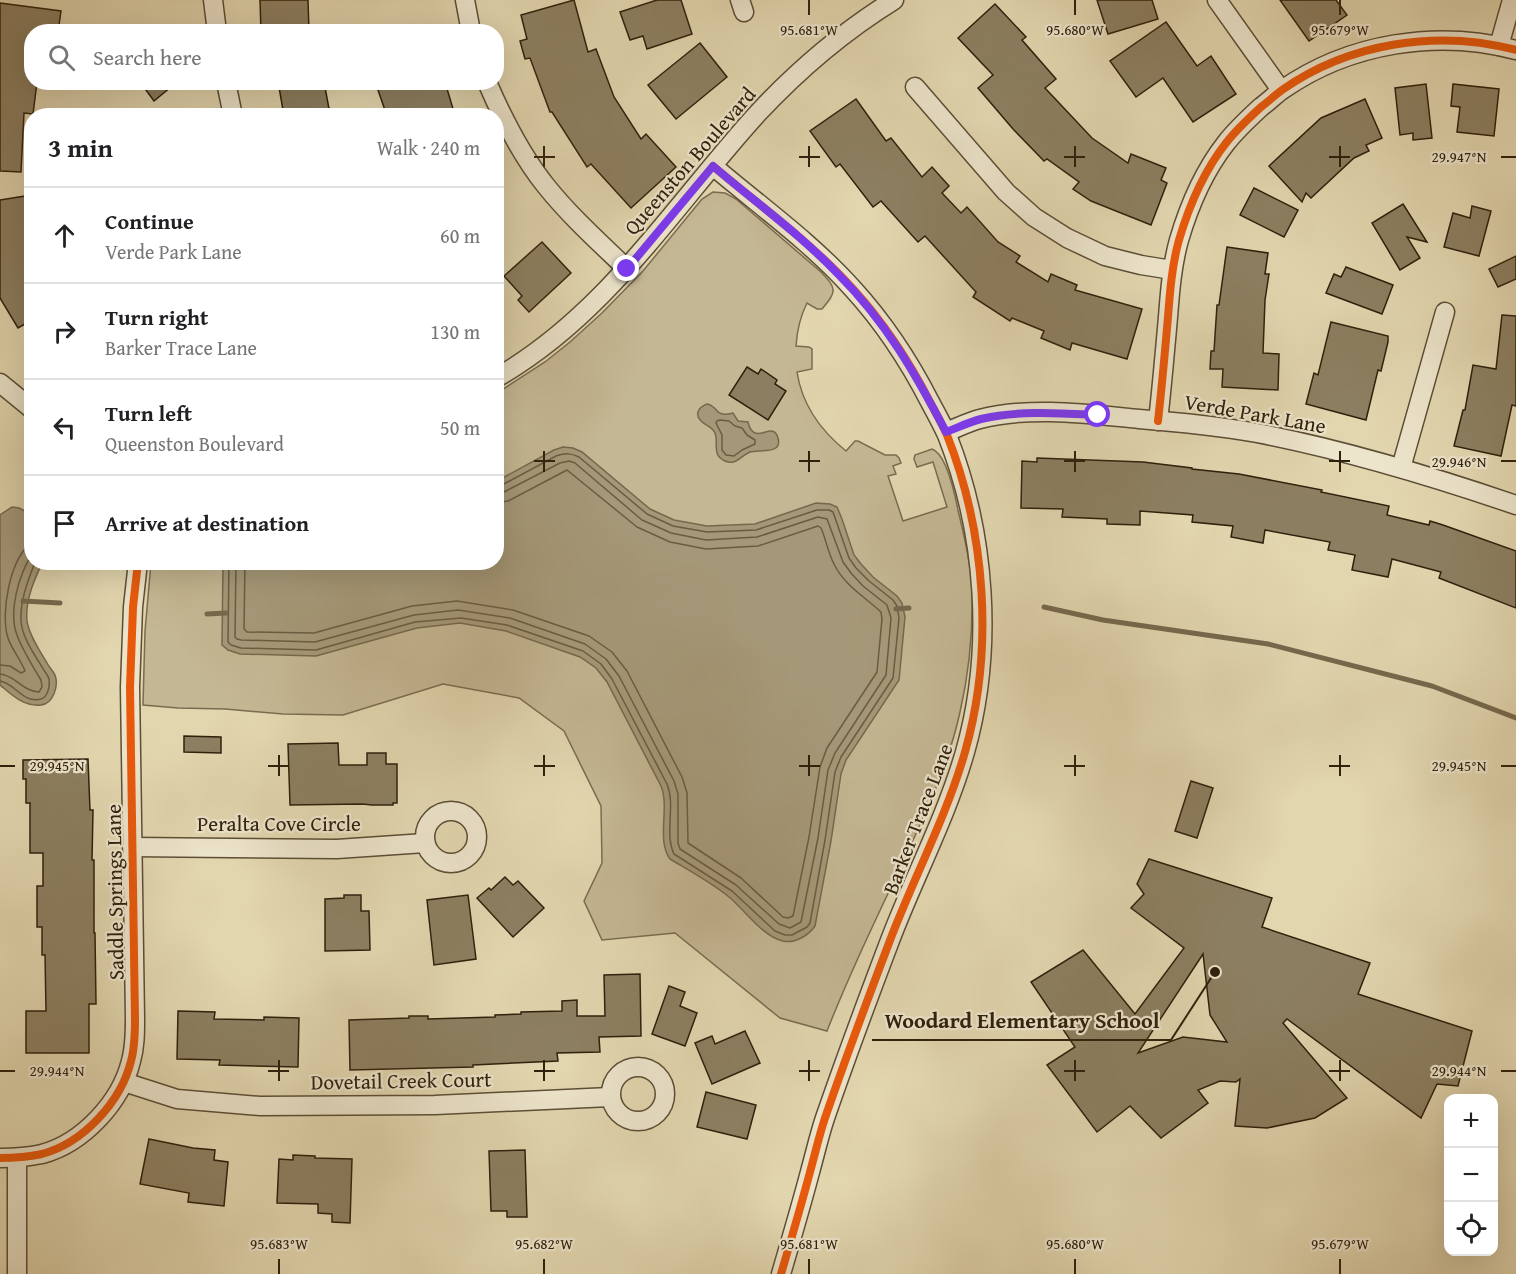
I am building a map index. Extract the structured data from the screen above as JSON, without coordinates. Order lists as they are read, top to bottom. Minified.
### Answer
{"streets":{"street":["Queenston Boulevard","Verde Park Lane","Barker Trace Lane","Peralta Cove Circle","Saddle Springs Lane","Dovetail Creek Court"]},"crossings":[["Queenston Boulevard","Barker Trace Lane"],["Verde Park Lane","Barker Trace Lane"],["Peralta Cove Circle","Saddle Springs Lane"],["Saddle Springs Lane","Dovetail Creek Court"]],"places":["Woodard Elementary School"],"page":{"search":"Search here","heading":["3 min","Walk · 240 m"],"list":[["Continue","Verde Park Lane","60 m"],["Turn right","Barker Trace Lane","130 m"],["Turn left","Queenston Boulevard","50 m"],"Arrive at destination"],"map_buttons":["+","−"]},"coordinates":["95.681°W","95.680°W","95.679°W","29.947°N","29.946°N","29.945°N","29.944°N","95.683°W","95.682°W"]}
